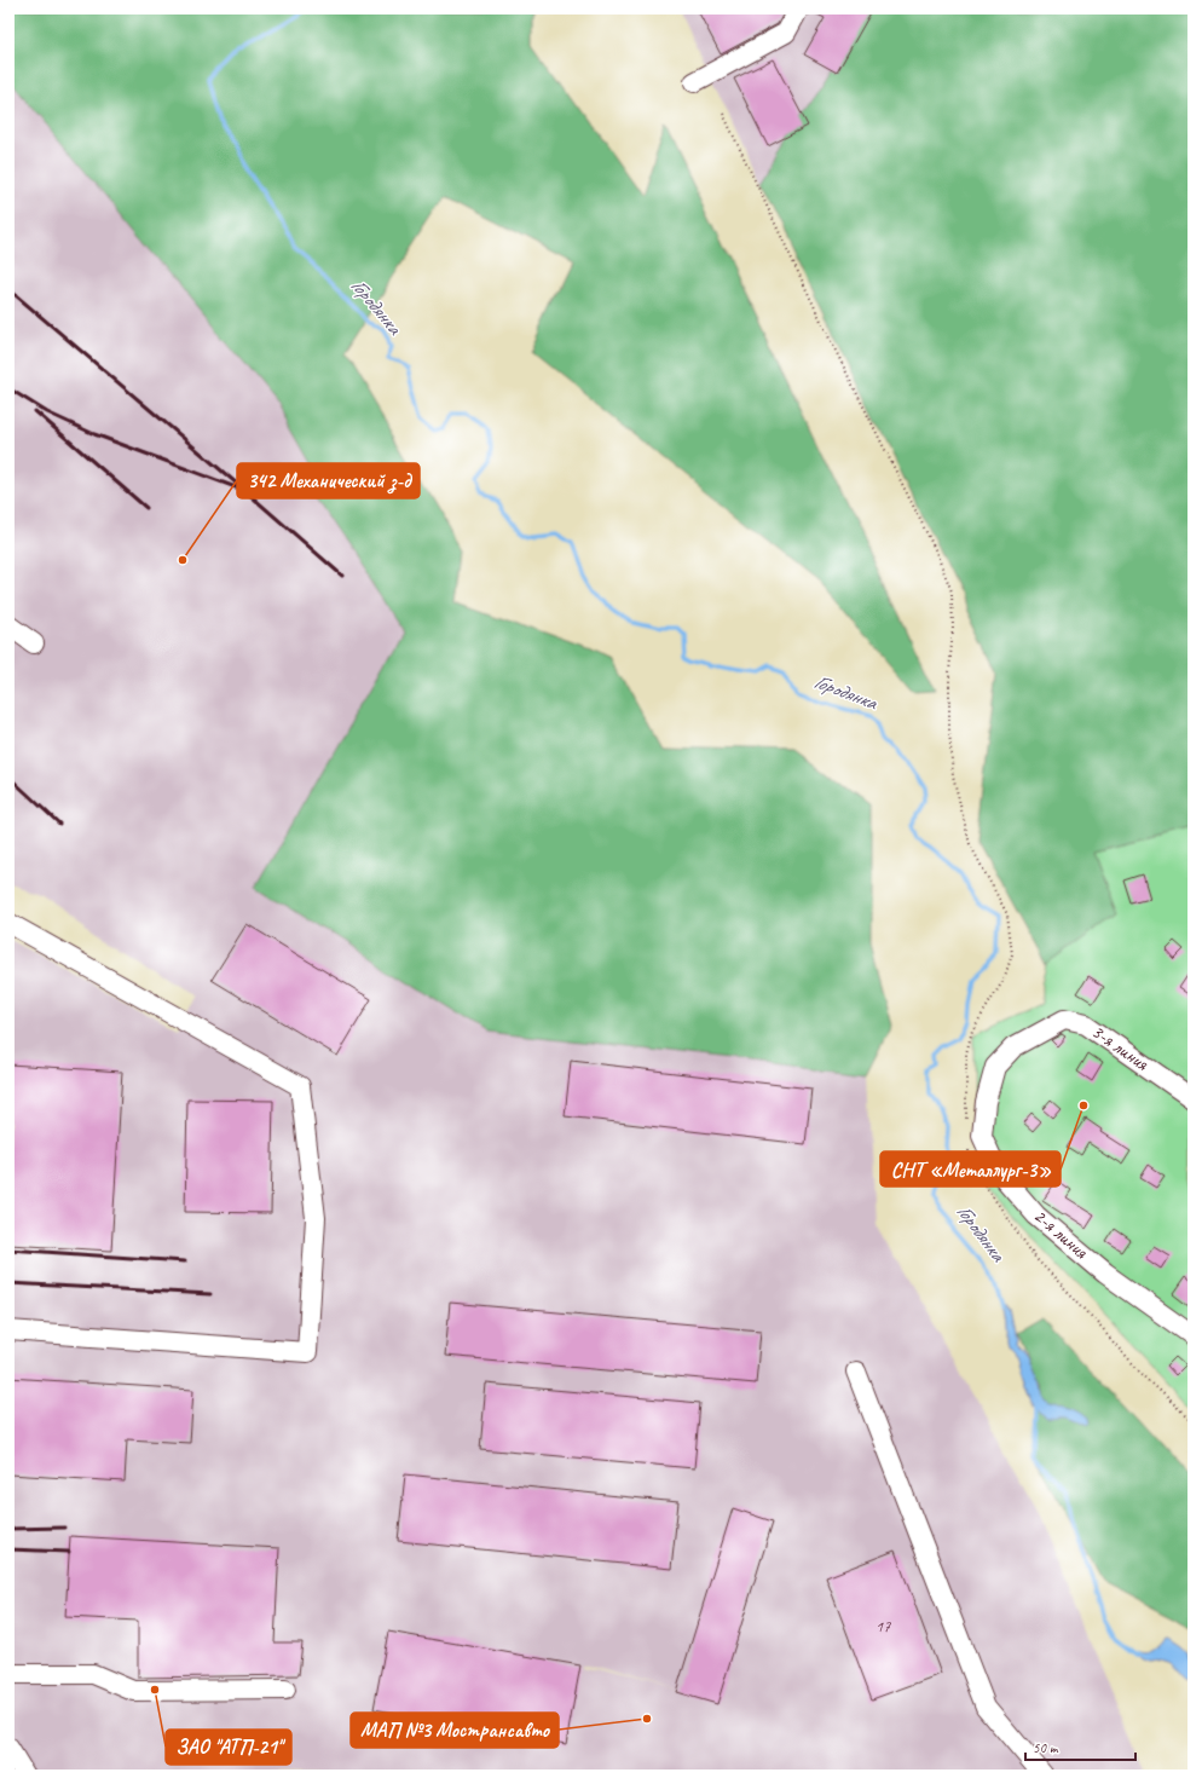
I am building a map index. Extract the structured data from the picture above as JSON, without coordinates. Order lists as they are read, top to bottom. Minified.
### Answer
{"streets":{"lane":["3-я линия","2-я линия"]},"crossings":[["3-я линия","2-я линия"]],"water":["Городянка"],"places":["342 Механический з-д","СНТ «Металлург-3»","ЗАО \"АТП-21\"","МАП №3 Мострансавто"],"house_numbers":["17"],"scale_bar":"50 m"}
